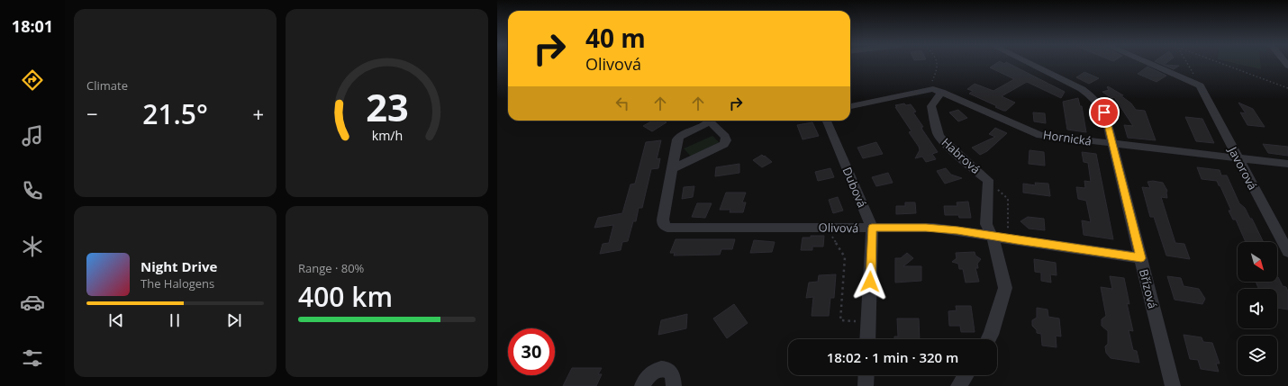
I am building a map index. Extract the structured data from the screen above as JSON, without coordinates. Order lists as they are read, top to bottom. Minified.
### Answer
{"streets":{"street":["Hornická","Habrová","Javorová","Dubová","Olivová","Břízová"]},"crossings":[["Hornická","Habrová"],["Hornická","Javorová"],["Hornická","Břízová"],["Habrová","Olivová"],["Dubová","Olivová"],["Olivová","Břízová"]],"north":"bottom right","page":{"tabs":"18:01","tile":["Climate",["Range · 80%","400 km"]],"turn":["40 m","Olivová"],"heat":["−","21.5°","+"],"song":["Night Drive","The Halogens"],"limit":"30","trip":"18:02 · 1 min · 320 m","gauge":["23","km/h"]}}
